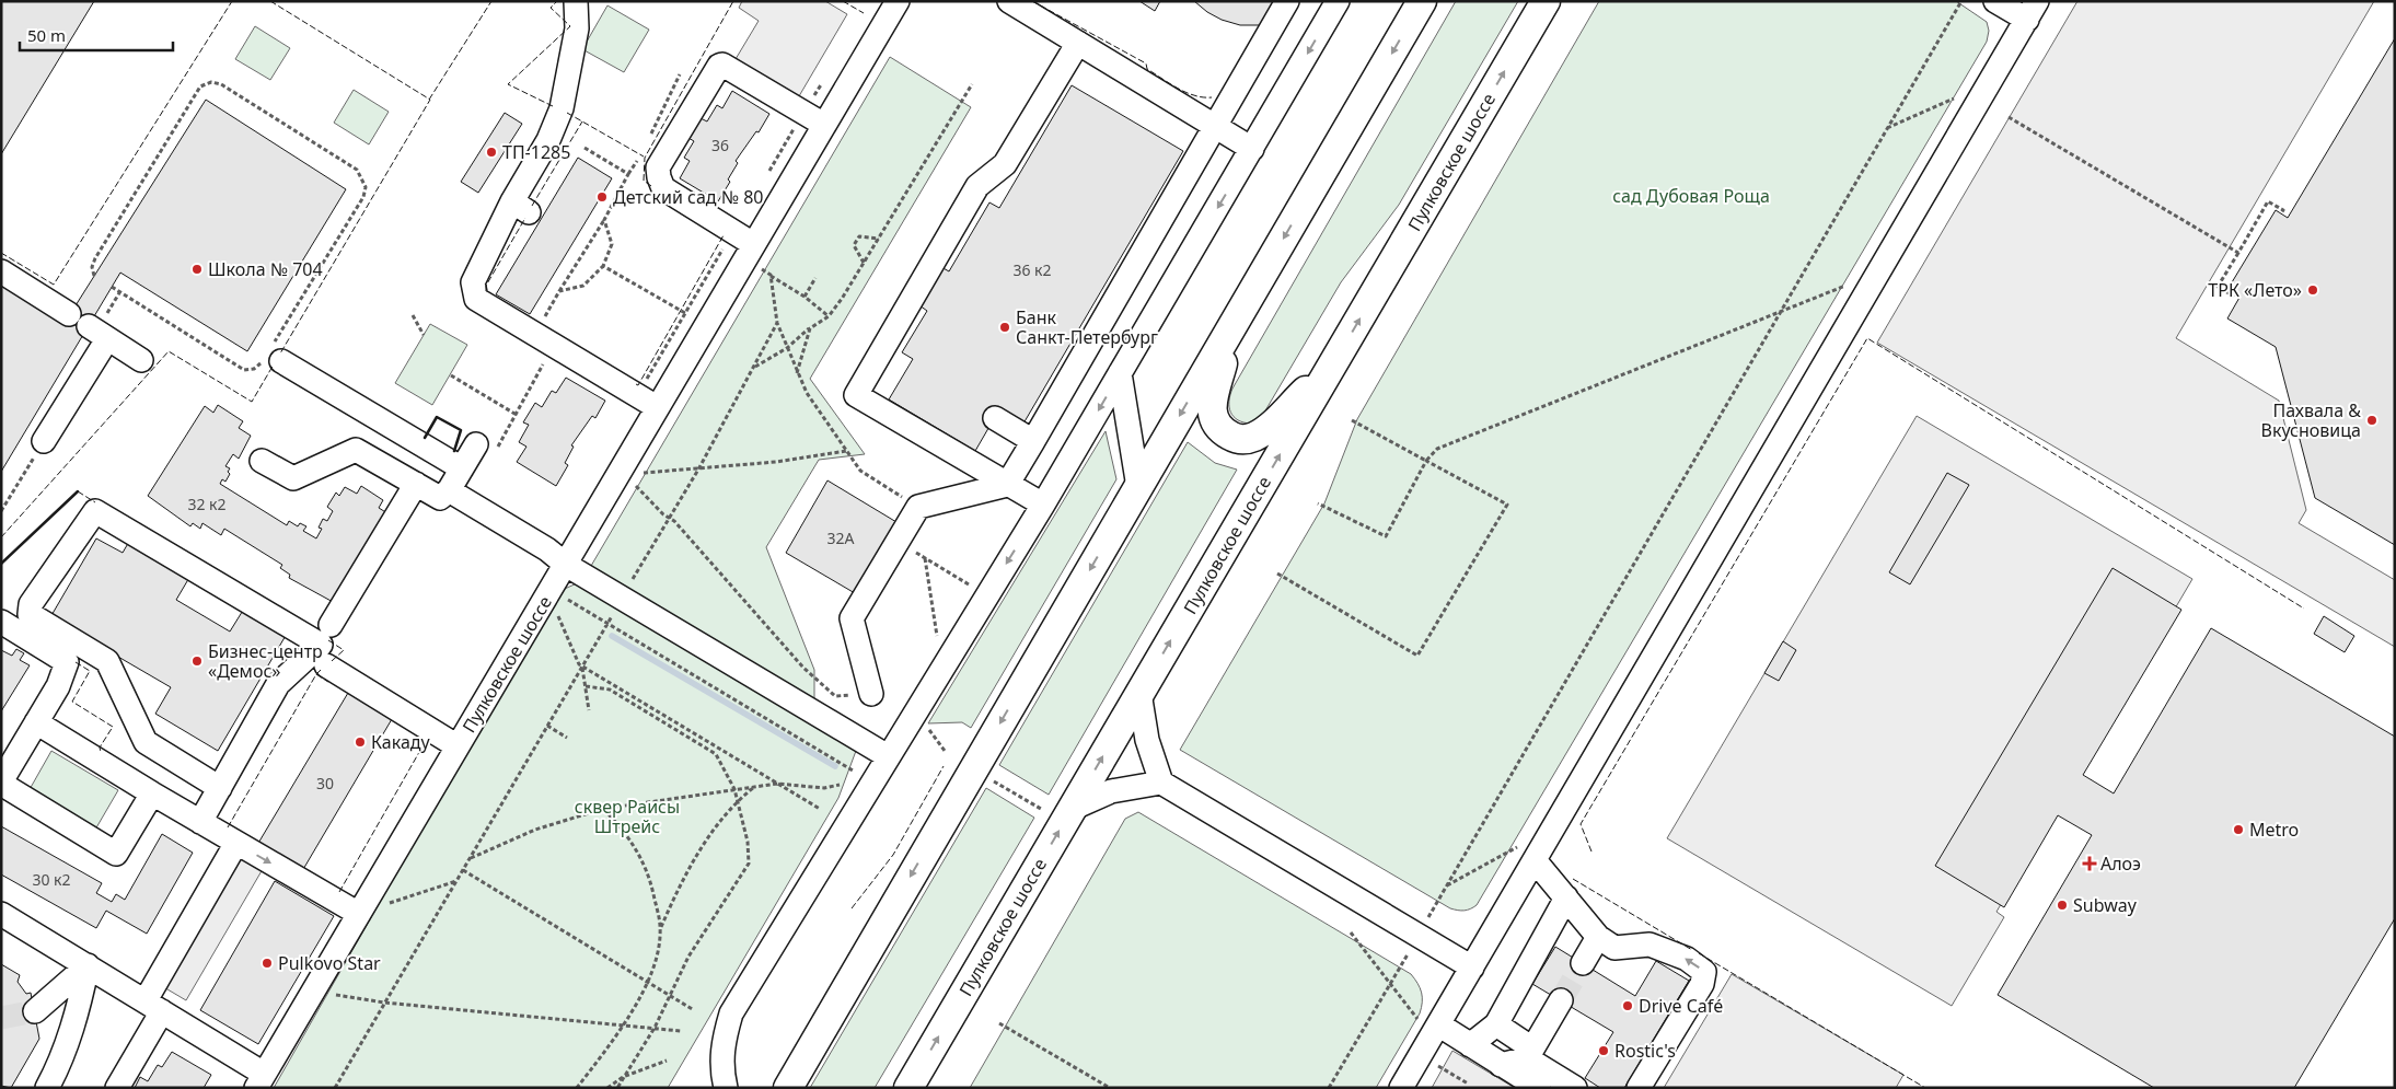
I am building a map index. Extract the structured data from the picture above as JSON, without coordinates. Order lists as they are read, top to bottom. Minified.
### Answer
{"streets":{"main road":["Пулковское шоссе"]},"parks":["сад Дубовая Роща","сквер Раисы Штрейс"],"places":{"other":["ТП-1285","Детский сад № 80","Школа № 704","ТРК «Лето»","Банк Санкт-Петербург","Пахвала & Вкусновица","Бизнес-центр «Демос»","Какаду","Metro","Subway","Pulkovo Star","Drive Café","Rostic's"],"health":["Алоэ"]},"house_numbers":["36","36 к2","32 к2","32А","30","30 к2"],"scale_bar":"50 m"}
